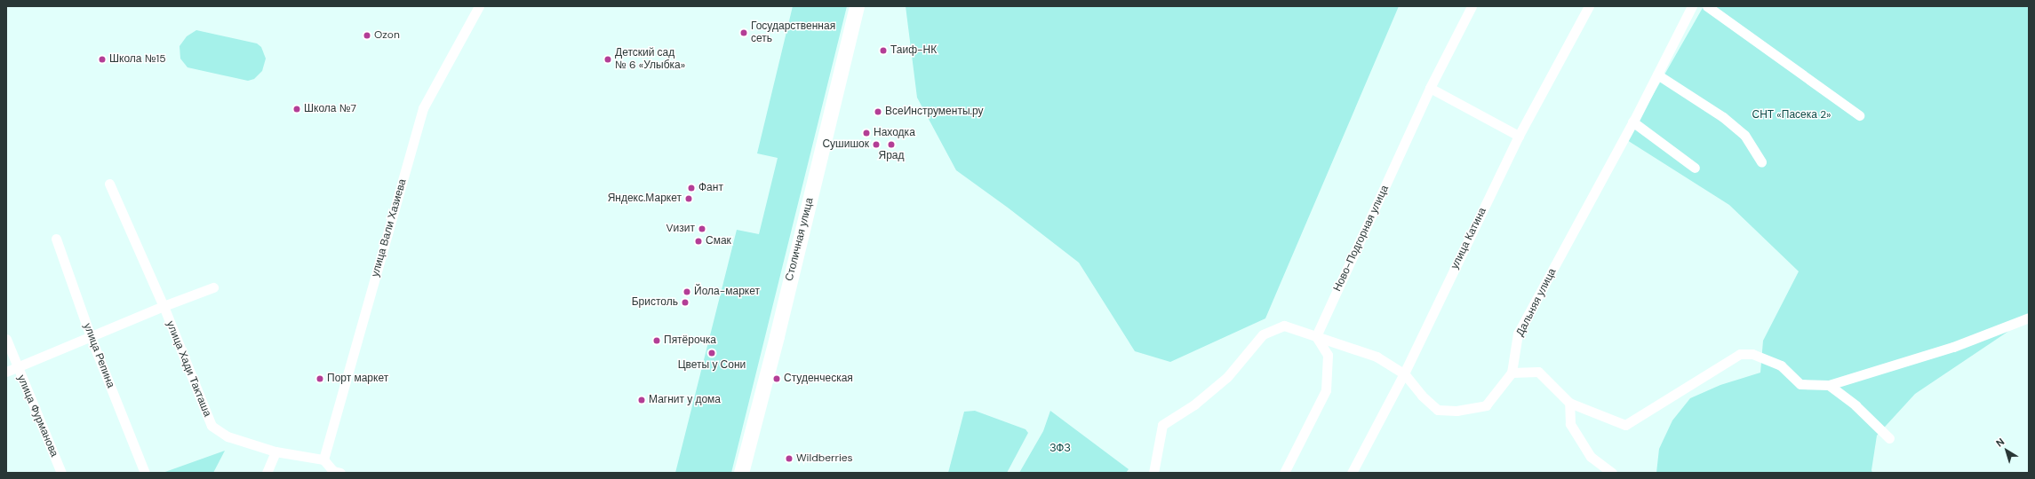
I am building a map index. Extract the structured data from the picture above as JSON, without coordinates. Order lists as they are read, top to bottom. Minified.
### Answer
{"streets":{"main road":["Столичная улица"],"street":["улица Вали Хазиева","Ново-Подгорная улица","улица Катина","Дальняя улица","улица Репина","улица Хади Такташа","улица Фурманова"]},"crossings":[["улица Вали Хазиева","улица Хади Такташа"],["Ново-Подгорная улица","Дальняя улица"],["улица Катина","Дальняя улица"]],"parks":["СНТ «Пасека 2»","ЗФЗ"],"places":["Государственная сеть","Ozon","Таиф-НК","Школа №15","Детский сад № 6 «Улыбка»","Школа №7","ВсеИнструменты.ру","Находка","Сушишок","Ярад","Фант","Яндекс.Маркет","Vизит","Смак","Йола-маркет","Бристоль","Пятёрочка","Цветы у Сони","Порт маркет","Студенческая","Магнит у дома","Wildberries"],"north":"top left"}
